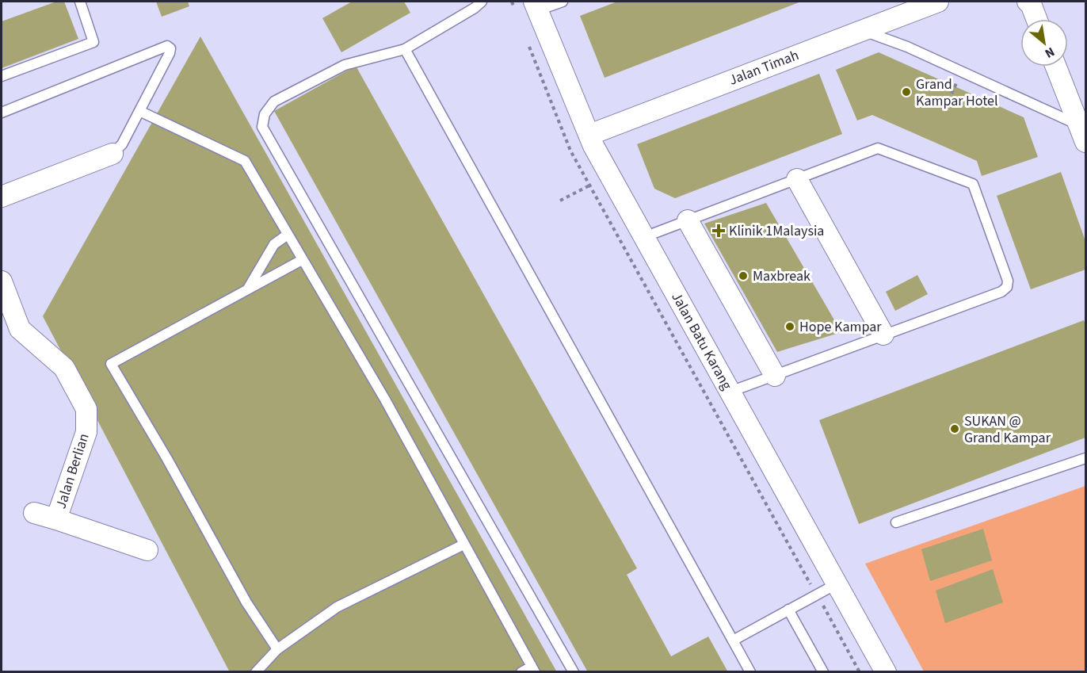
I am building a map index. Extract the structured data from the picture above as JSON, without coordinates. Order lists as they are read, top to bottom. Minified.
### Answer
{"streets":{"street":["Jalan Timah","Jalan Batu Karang","Jalan Berlian"]},"crossings":[["Jalan Timah","Jalan Batu Karang"]],"places":{"other":["Grand Kampar Hotel","Maxbreak","Hope Kampar","SUKAN @ Grand Kampar"],"health":["Klinik 1Malaysia"]},"north":"bottom right"}
